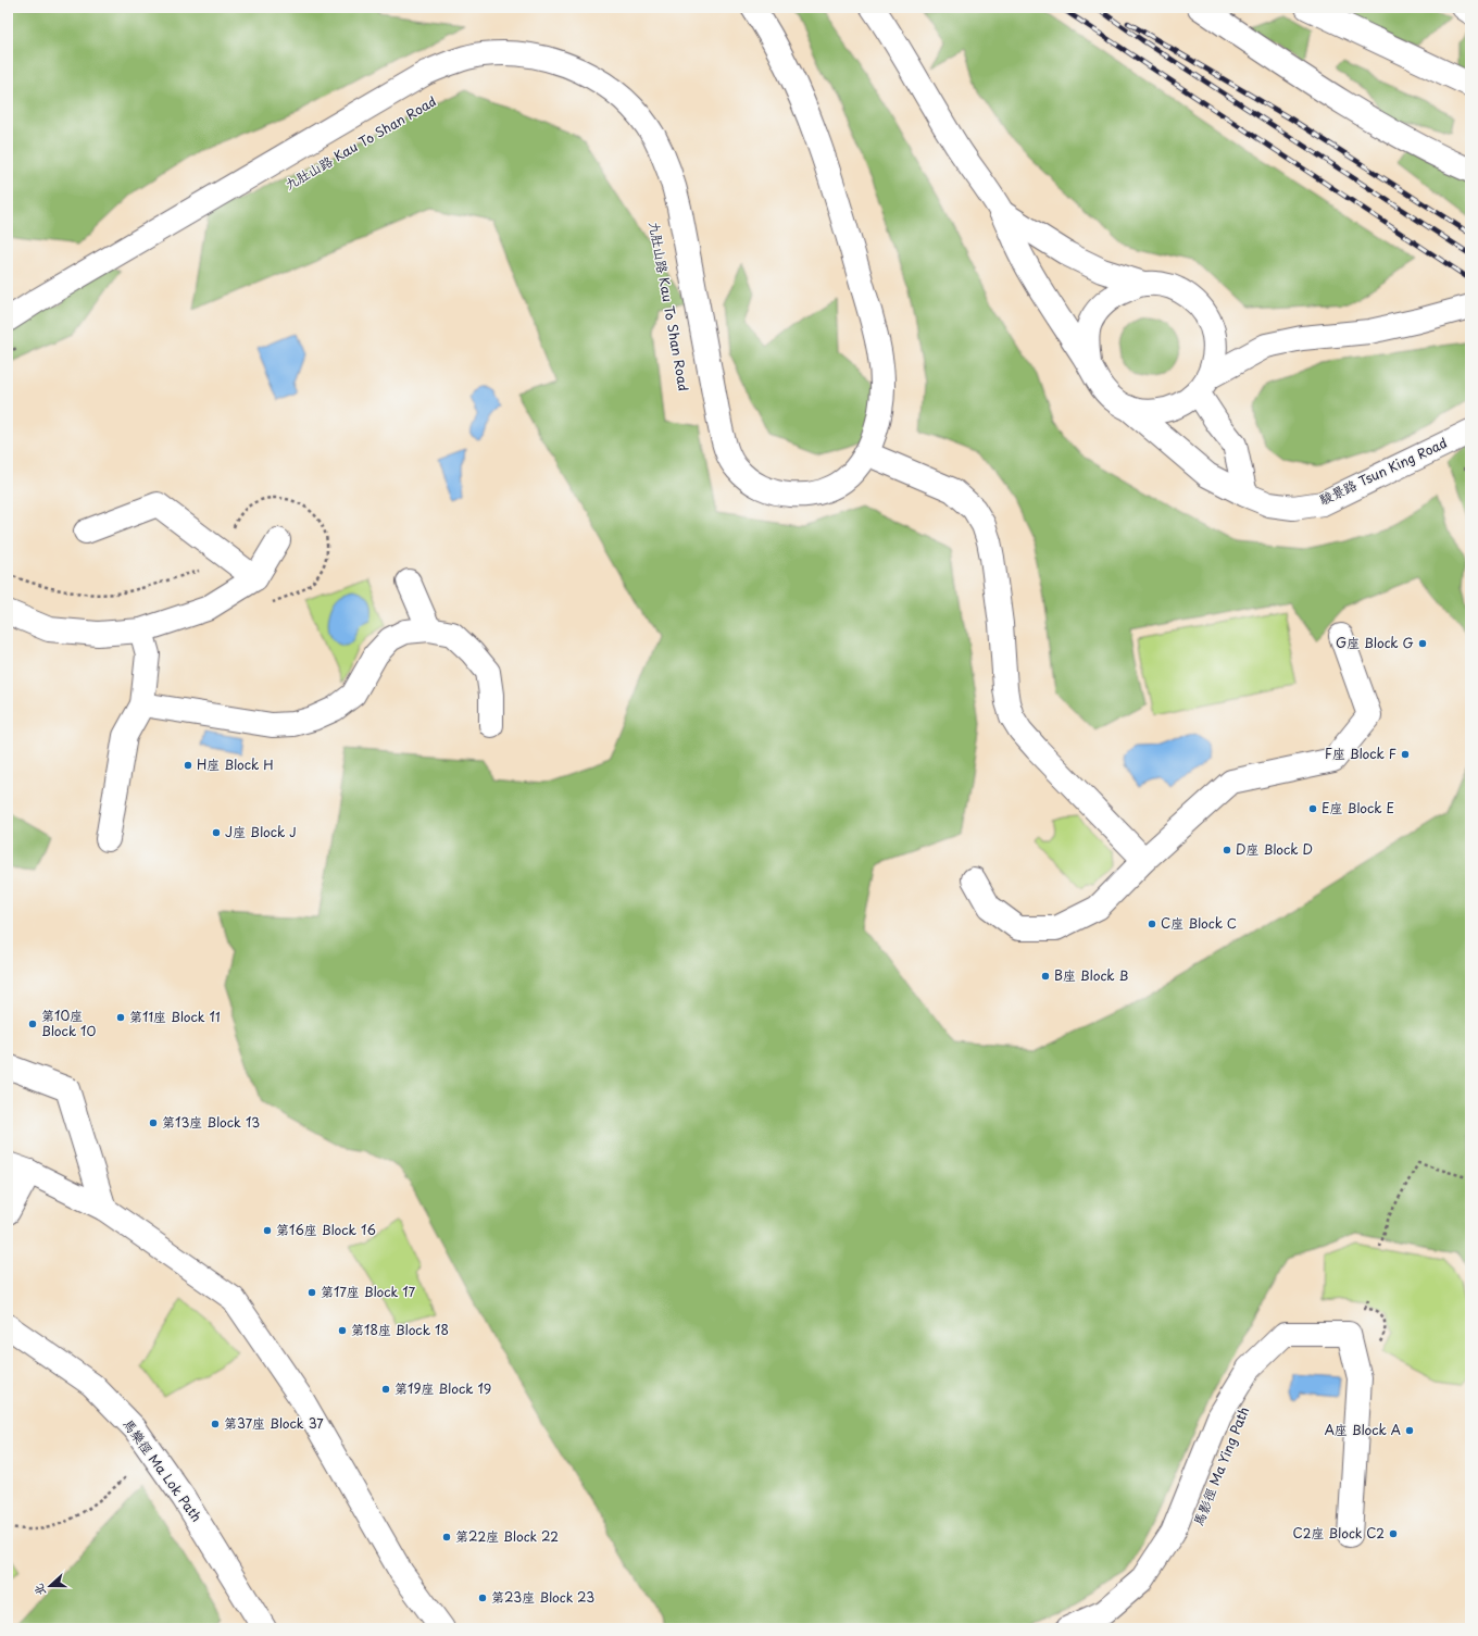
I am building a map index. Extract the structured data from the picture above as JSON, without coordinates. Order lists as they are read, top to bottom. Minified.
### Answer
{"streets":{"main road":["駿景路 Tsun King Road","馬影徑 Ma Ying Path","馬樂徑 Ma Lok Path"]},"places":["G座 Block G","F座 Block F","H座 Block H","E座 Block E","J座 Block J","D座 Block D","C座 Block C","B座 Block B","第11座 Block 11","第10座 Block 10","第13座 Block 13","第16座 Block 16","第17座 Block 17","第18座 Block 18","第19座 Block 19","第37座 Block 37","A座 Block A","C2座 Block C2","第22座 Block 22","第23座 Block 23"],"north":"left"}
